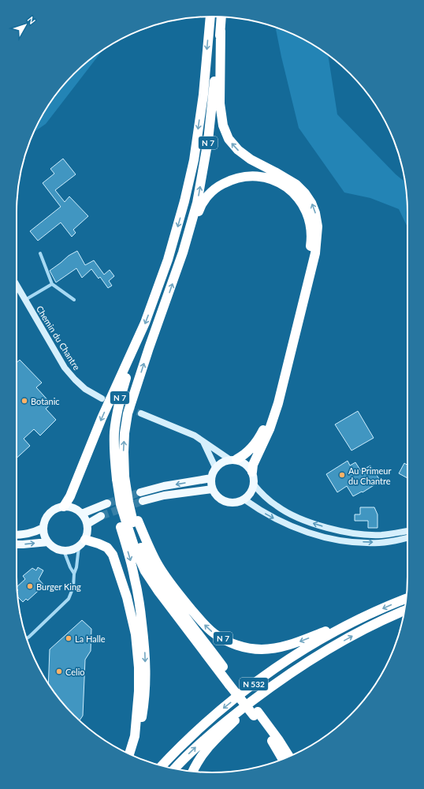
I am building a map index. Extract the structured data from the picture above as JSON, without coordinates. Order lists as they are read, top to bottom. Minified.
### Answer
{"streets":{"highway":["N 7","N 532"],"main road":["Chemin du Chantre"]},"crossings":[["N 7","N 532"]],"places":["Botanic","Au Primeur du Chantre","Burger King","La Halle","Celio"],"north":"top right"}
